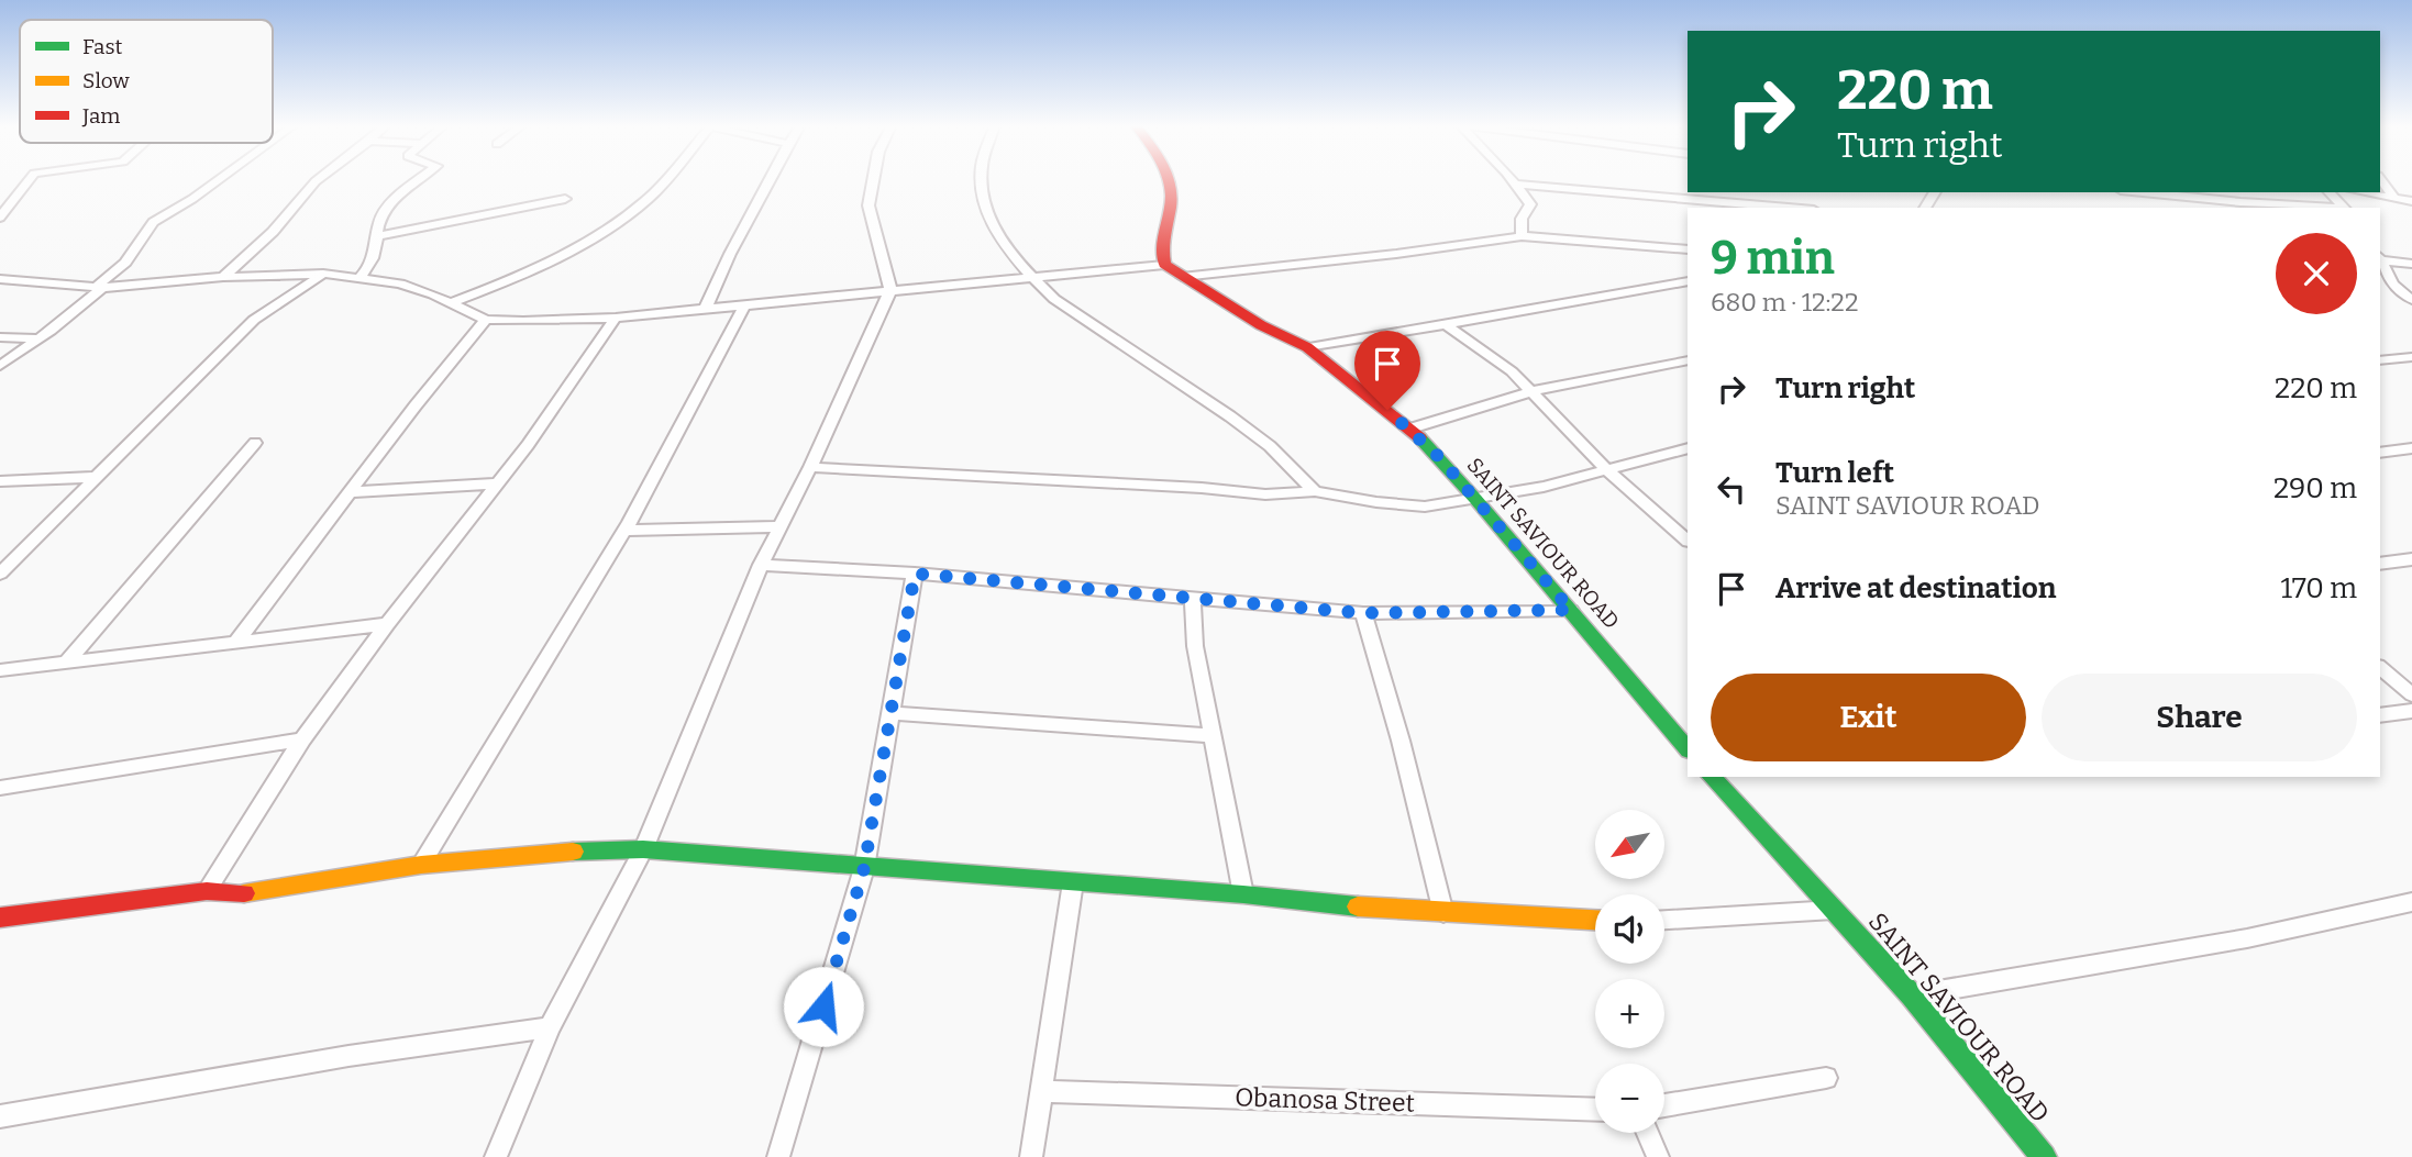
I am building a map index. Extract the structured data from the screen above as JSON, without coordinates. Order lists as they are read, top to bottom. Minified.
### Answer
{"streets":{"street":["SAINT SAVIOUR ROAD","Obanosa Street"]},"legend":["Fast","Slow","Jam"],"north":"bottom left","page":{"turn":["220 m","Turn right"],"heading":["9 min","680 m · 12:22"],"list":[{"name":"Turn right","value":"220 m"},{"name":"Turn left","note":"SAINT SAVIOUR ROAD","value":"290 m"},{"name":"Arrive at destination","value":"170 m"}],"buttons":["Exit","Share"],"map_buttons":["+","−"]}}
